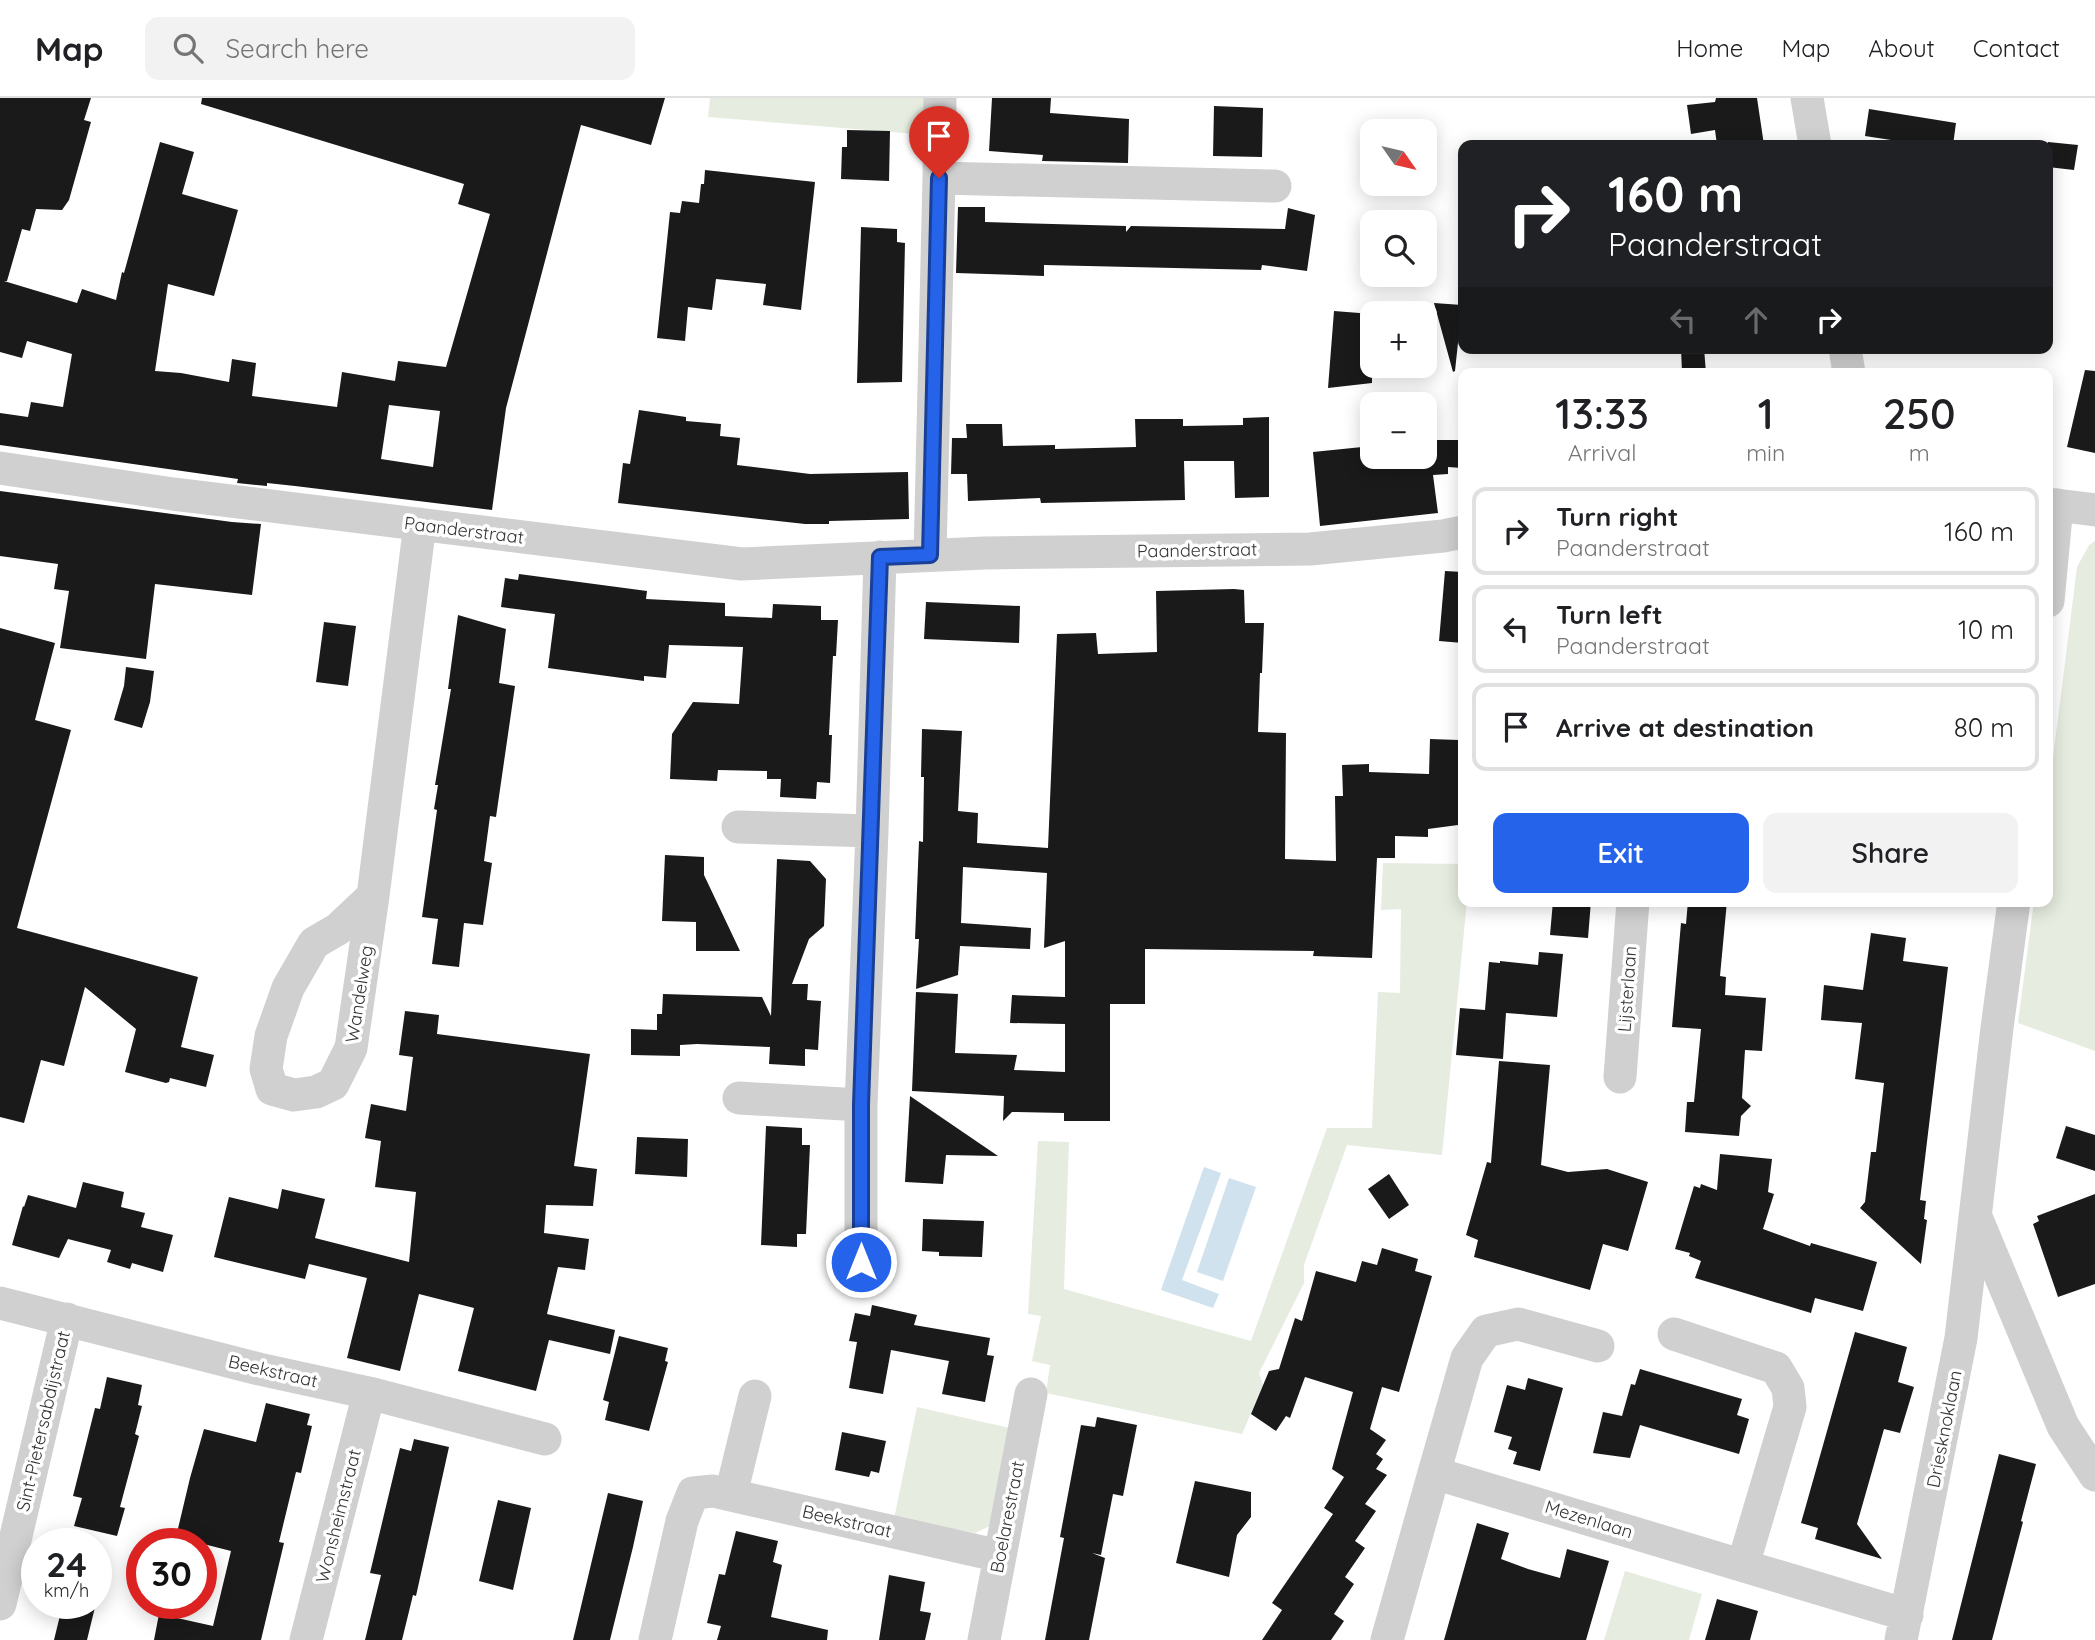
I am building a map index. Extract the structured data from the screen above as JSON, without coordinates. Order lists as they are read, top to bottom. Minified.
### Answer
{"streets":{"street":["Paanderstraat","Lijsterlaan","Wandelweg","Beekstraat","Sint-Pietersabdijstraat","Driesknoklaan","Wonsheimstraat","Boelarestraat","Mezenlaan"]},"crossings":[["Paanderstraat","Wandelweg"],["Beekstraat","Sint-Pietersabdijstraat"],["Beekstraat","Wonsheimstraat"],["Beekstraat","Boelarestraat"],["Driesknoklaan","Mezenlaan"]],"north":"bottom right","page":{"header":"Map","search":"Search here","nav":["Home","Map","About","Contact"],"map_buttons":["+","−"],"turn":["160 m","Paanderstraat"],"eta":["13:33","Arrival","1","min","250","m"],"list":[{"name":"Turn right","note":"Paanderstraat","value":"160 m"},{"name":"Turn left","note":"Paanderstraat","value":"10 m"},{"name":"Arrive at destination","value":"80 m"}],"buttons":["Exit","Share"],"speed":"24 km/h","limit":"30"}}
